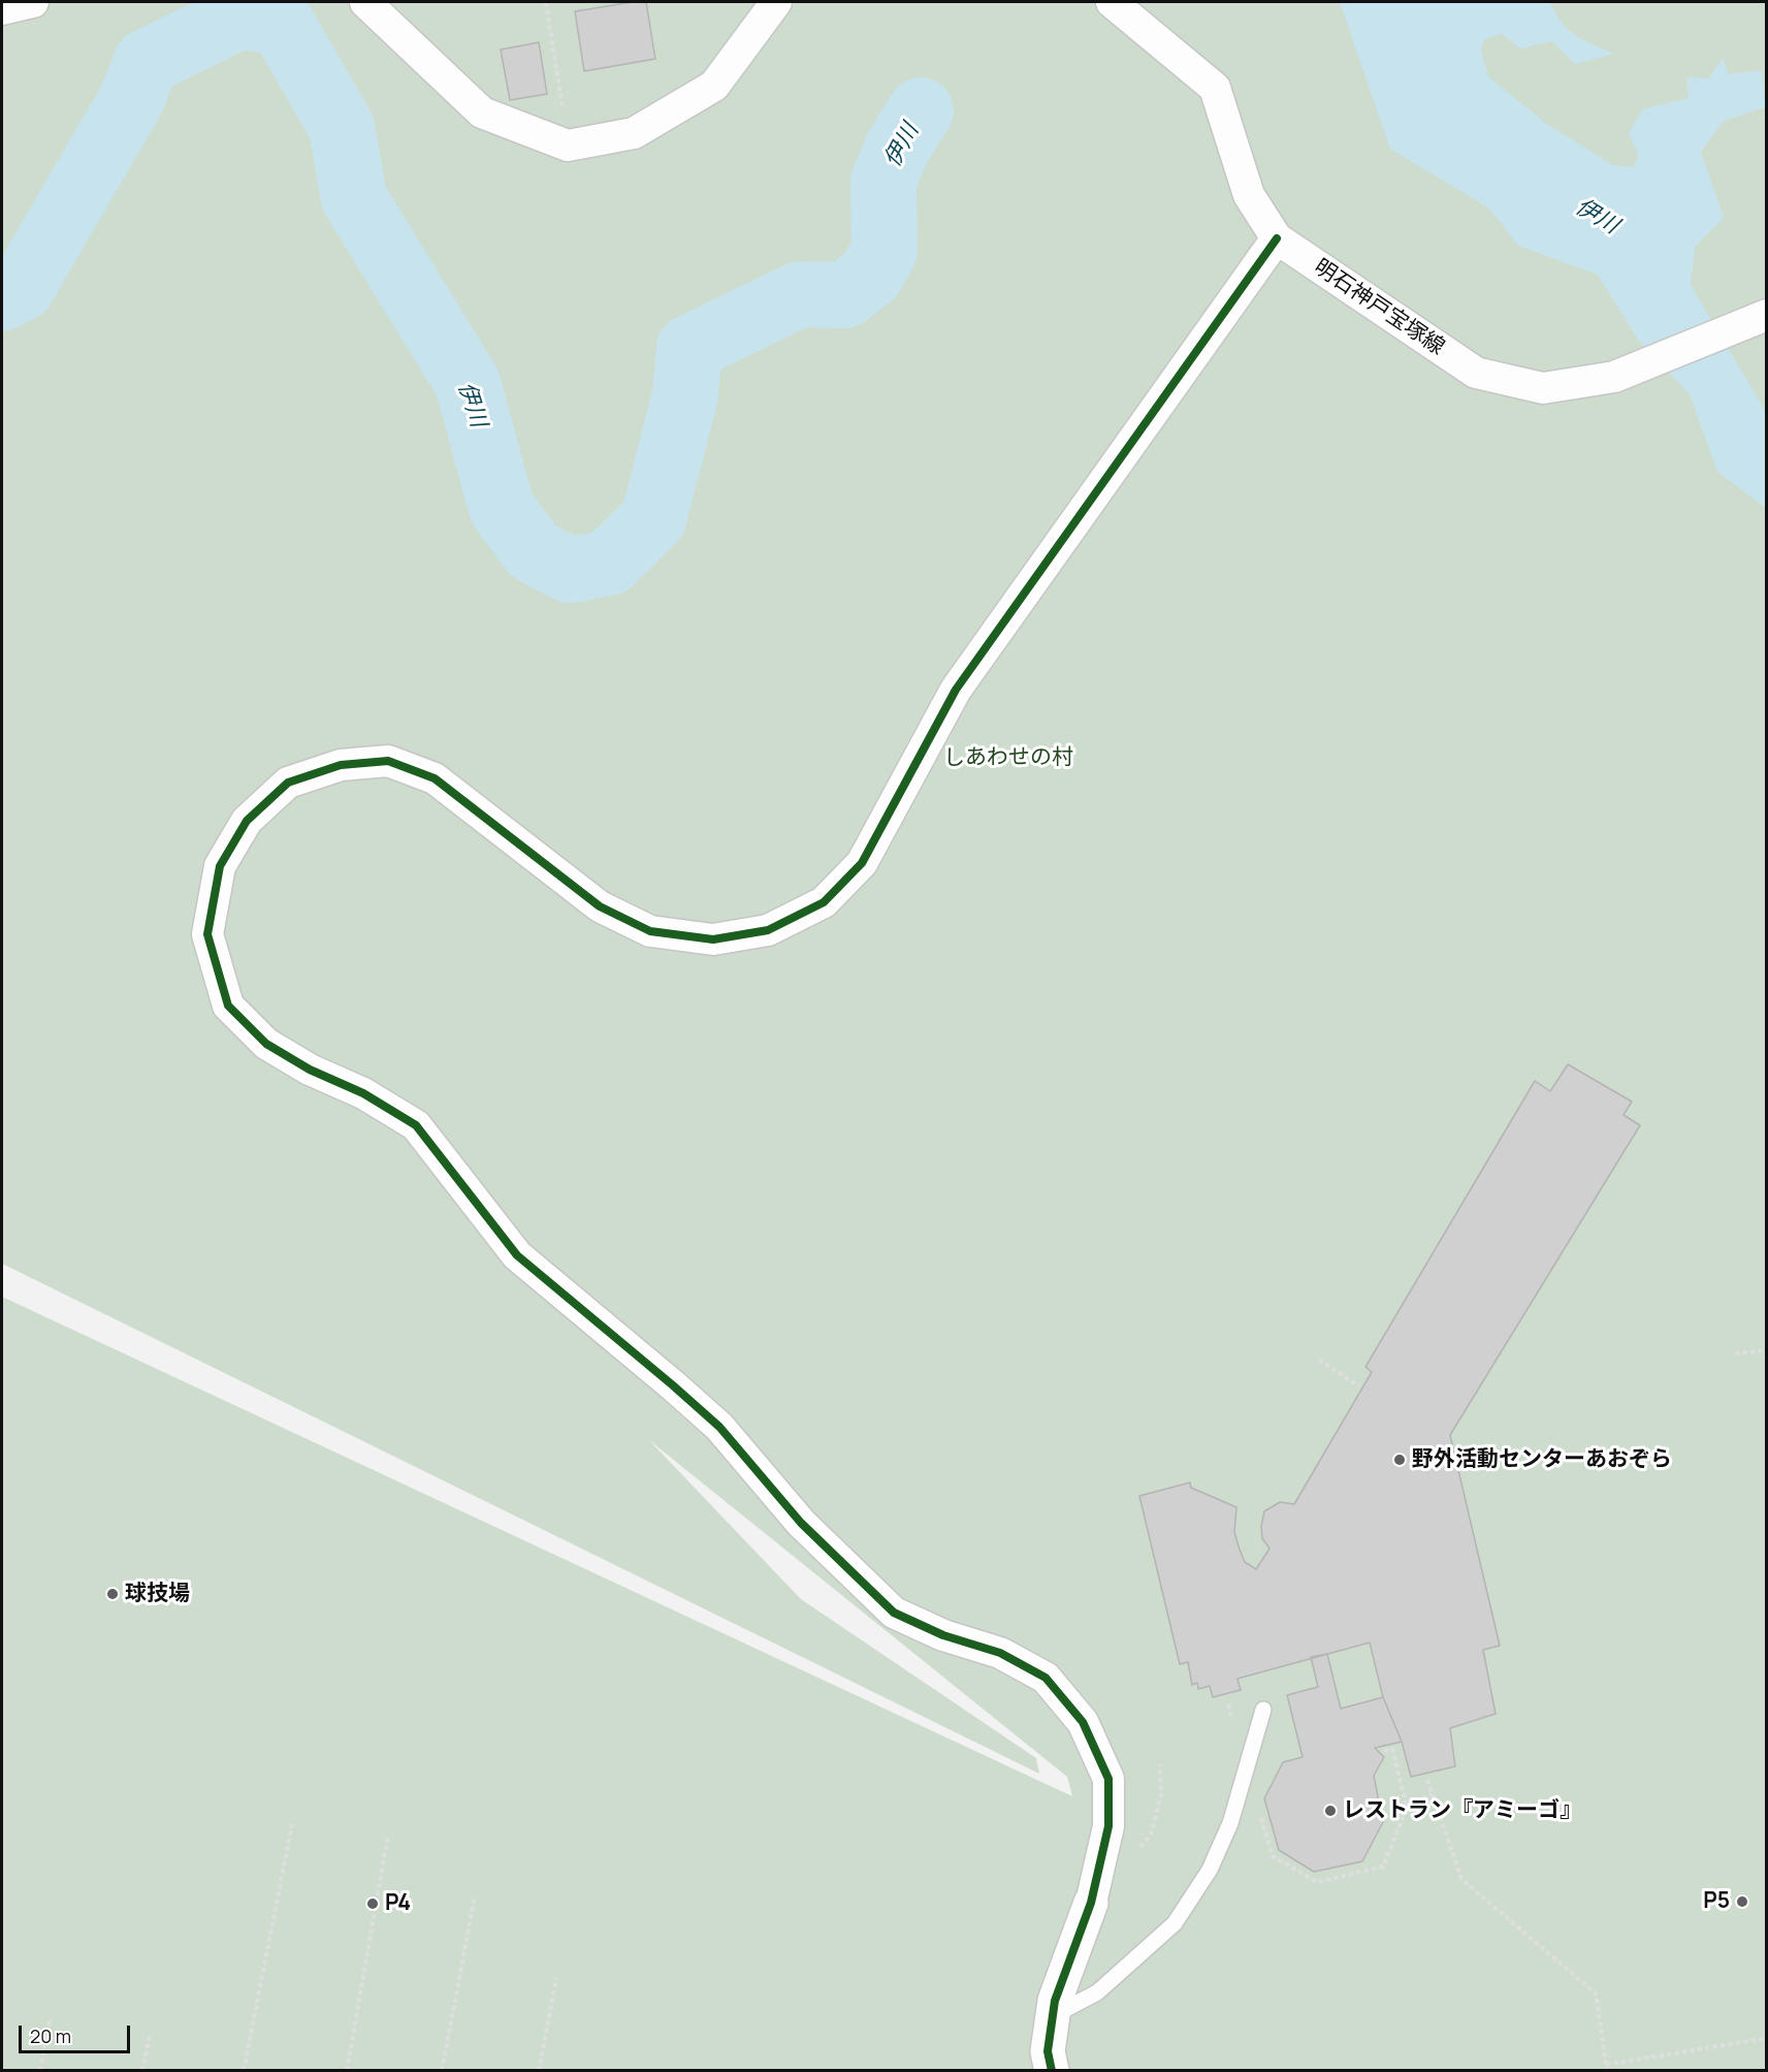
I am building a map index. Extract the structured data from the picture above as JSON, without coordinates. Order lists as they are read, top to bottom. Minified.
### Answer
{"streets":{"street":["明石神戸宝塚線"]},"water":["伊川"],"parks":["しあわせの村"],"places":["野外活動センターあおぞら","球技場","レストラン『アミーゴ』","P5","P4"],"scale_bar":"20 m"}
